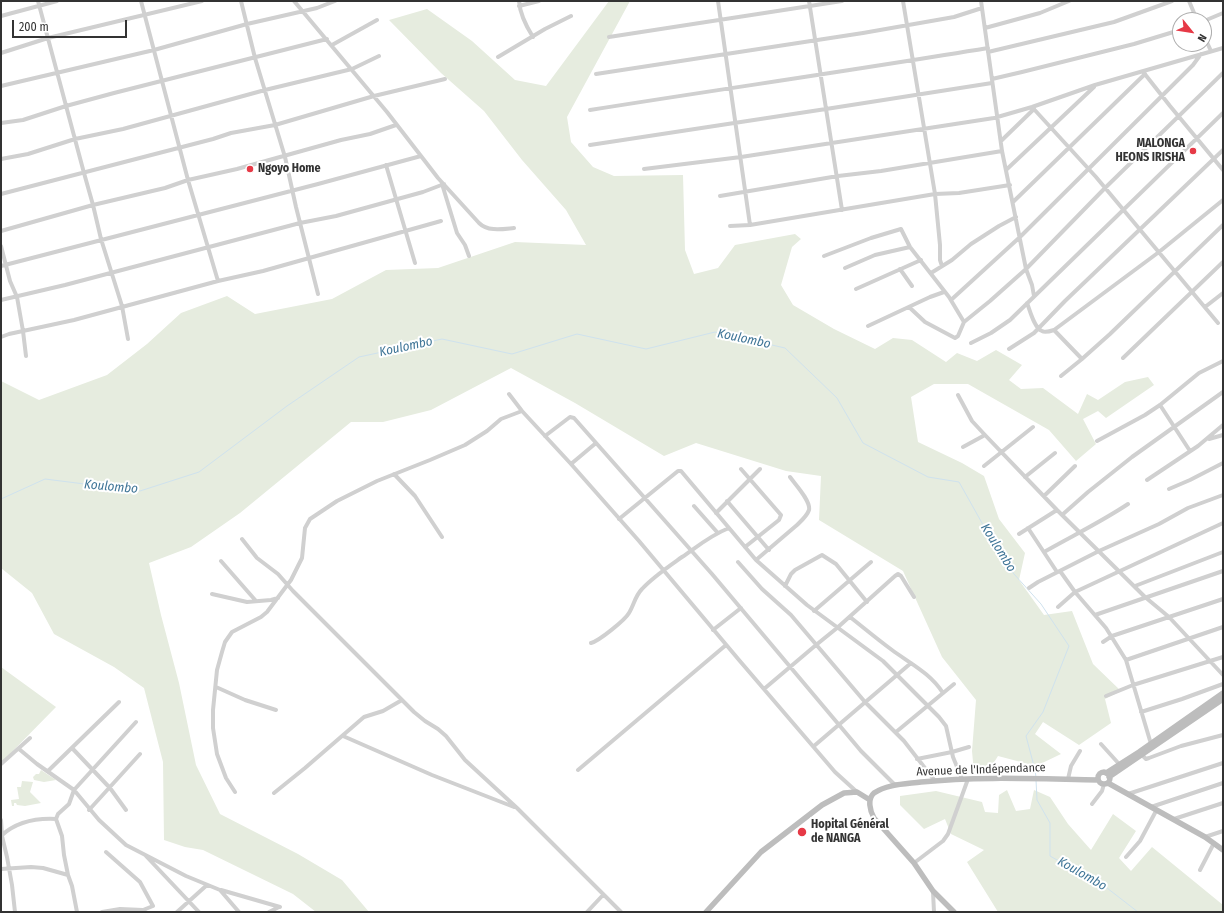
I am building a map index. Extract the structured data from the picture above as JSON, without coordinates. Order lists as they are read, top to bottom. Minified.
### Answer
{"streets":{"street":["Avenue de l'Indépendance"]},"water":["Koulombo"],"places":["MALONGA HEONS IRISHA","Ngoyo Home","Hopital Général de NANGA"],"scale_bar":"200 m","north":"bottom right"}
